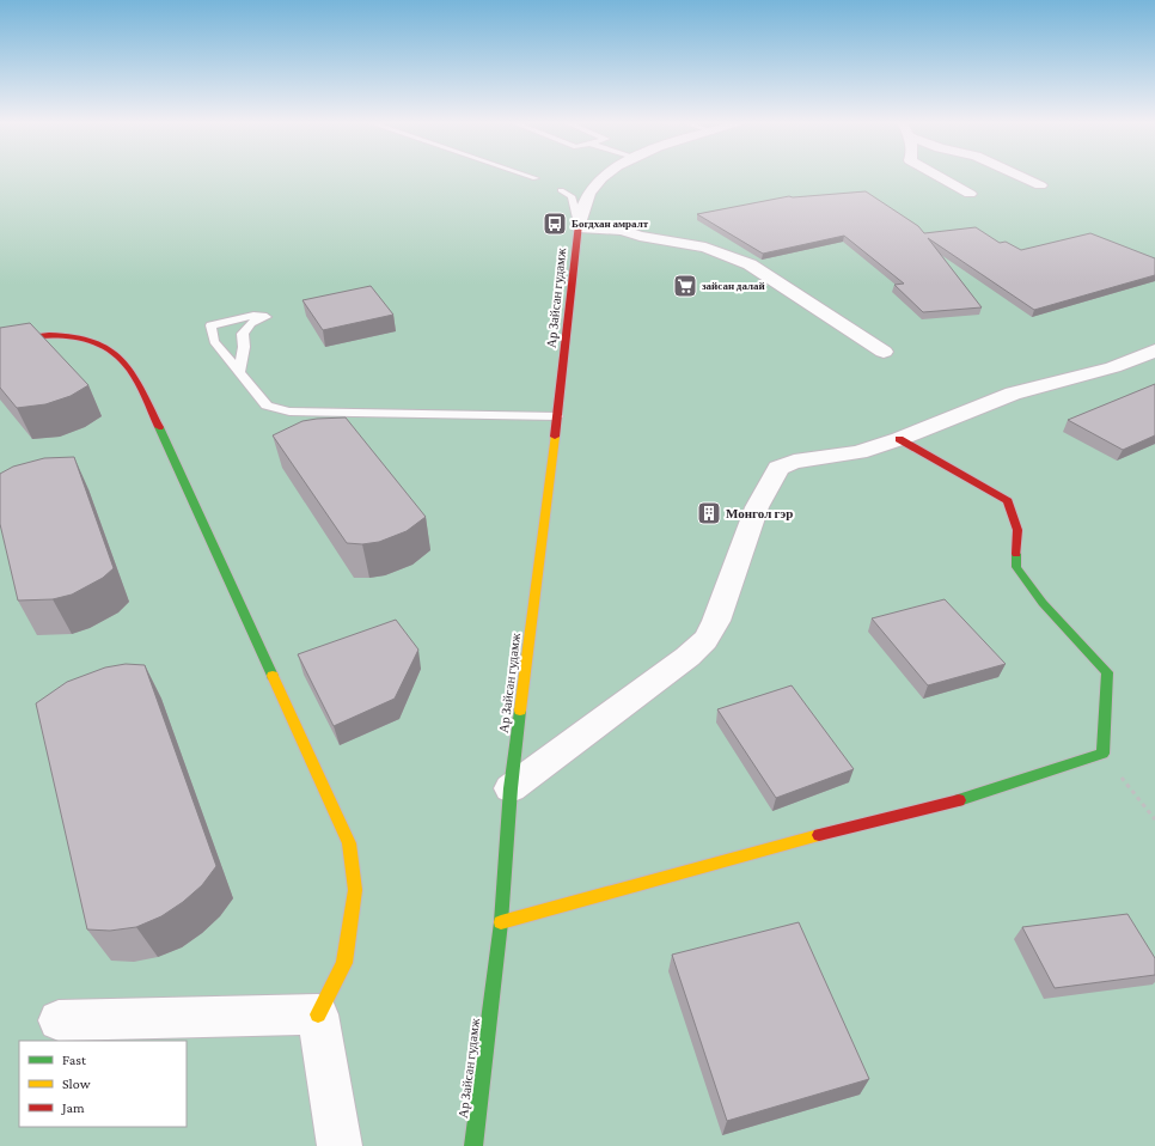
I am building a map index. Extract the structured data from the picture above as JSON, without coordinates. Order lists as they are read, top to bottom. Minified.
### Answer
{"streets":{"street":["Ар Зайсан гудамж"]},"places":{"bus stop":["Богдхан амралт"],"supermarket":["зайсан далай"],"building":["Монгол гэр"]},"legend":["Fast","Slow","Jam"]}
